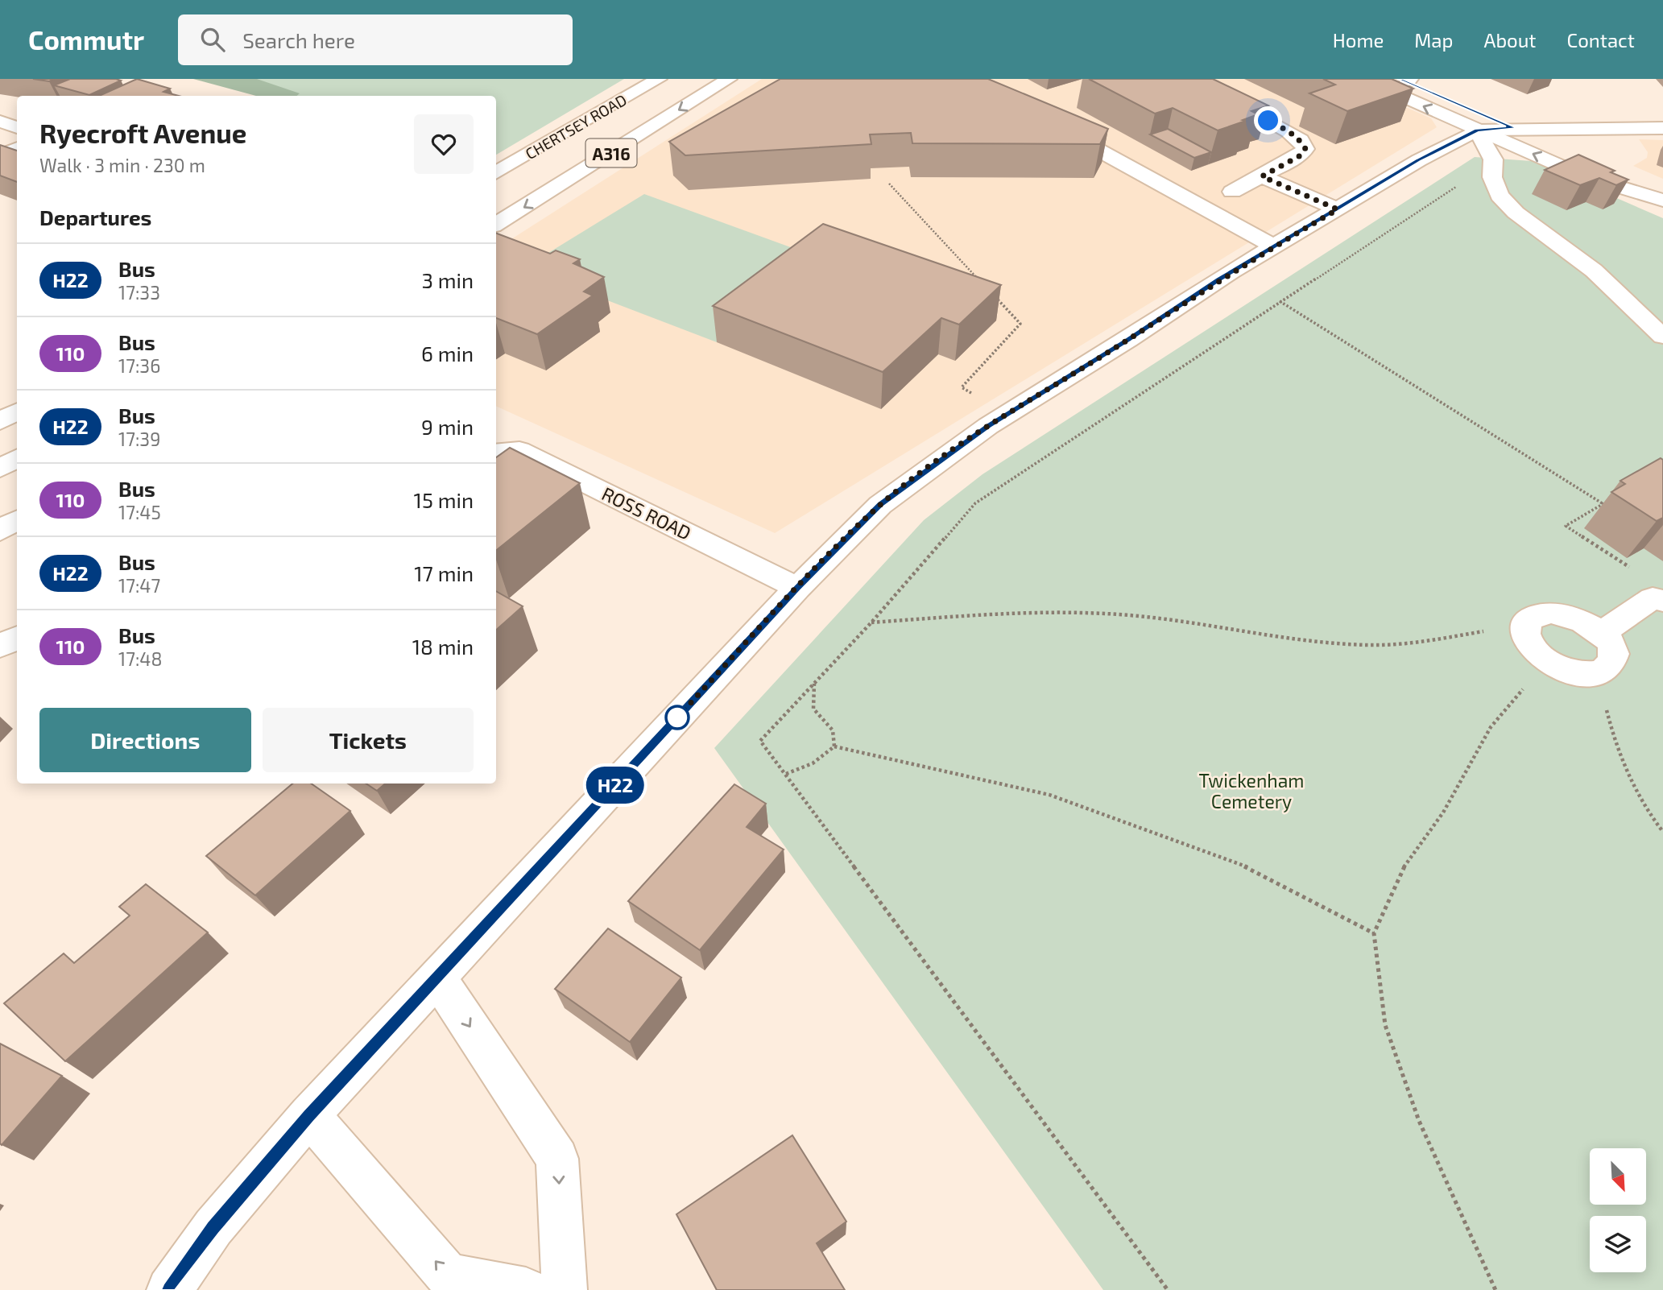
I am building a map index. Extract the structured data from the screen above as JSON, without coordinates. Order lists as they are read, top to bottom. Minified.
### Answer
{"streets":{"main road":["CHERTSEY ROAD","A316","ROSS ROAD"]},"parks":["Twickenham Cemetery"],"lines":["bus line H22"],"north":"bottom right","page":{"header":"Commutr","search":"Search here","nav":["Home","Map","About","Contact"],"on_map":"H22","heading":[["Ryecroft Avenue","Walk · 3 min · 230 m"],"Departures"],"list":[{"mark":"H22","name":"Bus","note":"17:33","value":"3 min"},{"mark":"110","name":"Bus","note":"17:36","value":"6 min"},{"mark":"H22","name":"Bus","note":"17:39","value":"9 min"},{"mark":"110","name":"Bus","note":"17:45","value":"15 min"},{"mark":"H22","name":"Bus","note":"17:47","value":"17 min"},{"mark":"110","name":"Bus","note":"17:48","value":"18 min"}],"buttons":["Directions","Tickets"]}}
